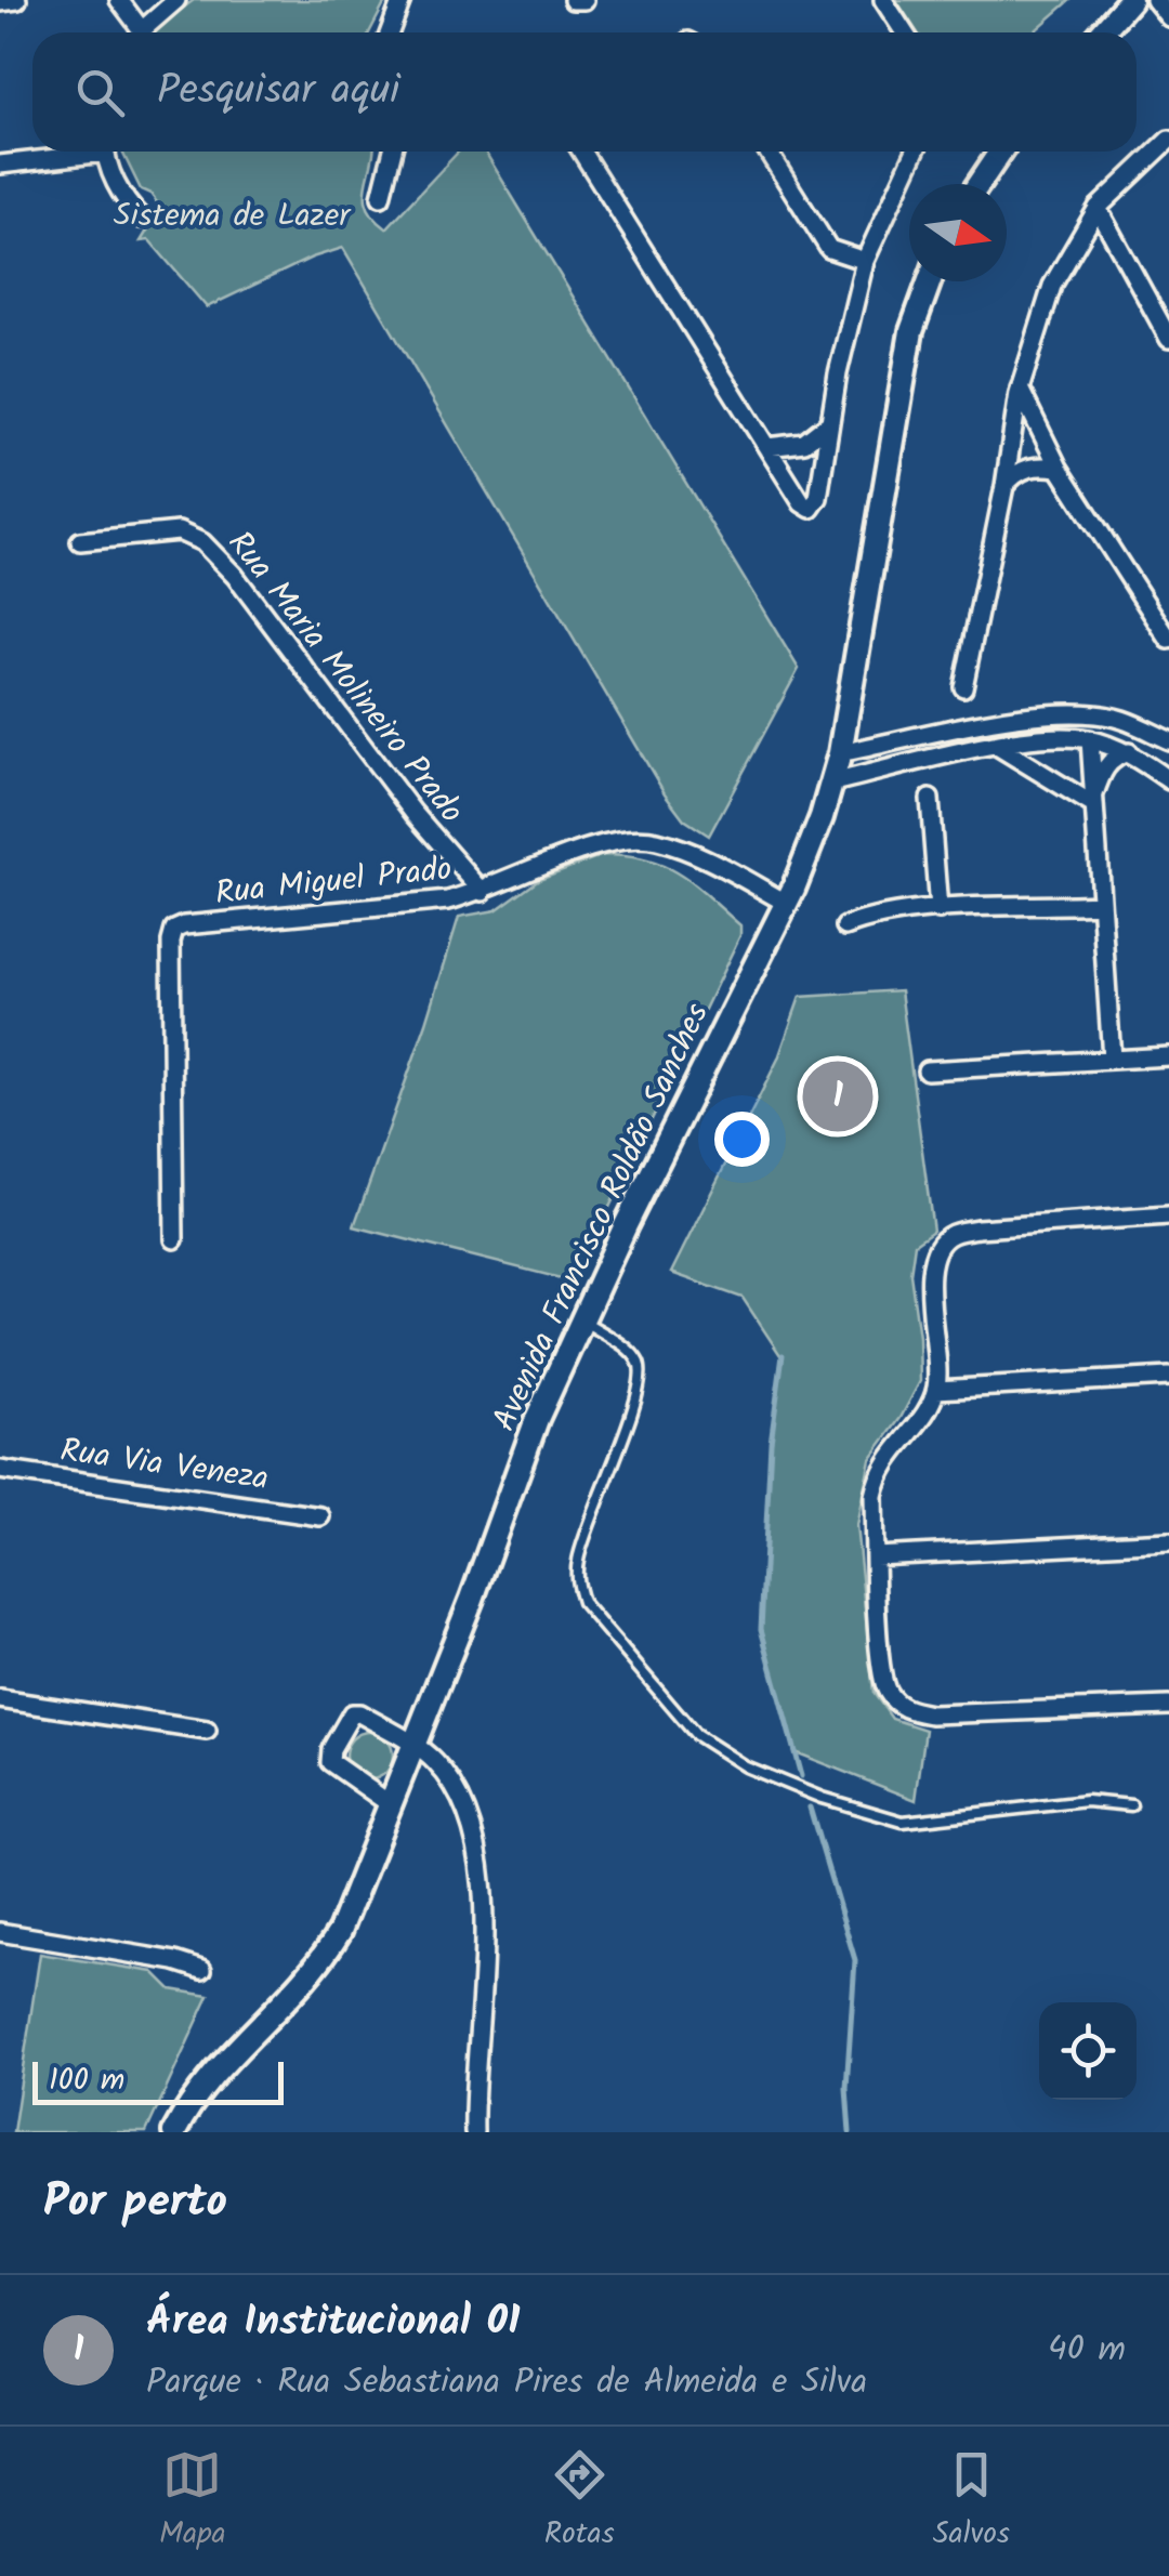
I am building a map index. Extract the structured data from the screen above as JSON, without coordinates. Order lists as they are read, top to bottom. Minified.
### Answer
{"streets":{"street":["Rua Maria Molineiro Prado","Rua Miguel Prado","Avenida Francisco Roldão Sanches","Rua Via Veneza"]},"crossings":[["Rua Maria Molineiro Prado","Rua Miguel Prado"],["Rua Miguel Prado","Avenida Francisco Roldão Sanches"]],"parks":["Sistema de Lazer"],"scale_bar":"100 m","north":"right","page":{"search":"Pesquisar aqui","pins":"1","scale":"100 m","heading":"Por perto","list":[{"mark":"1","name":"Área Institucional 01","note":"Parque · Rua Sebastiana Pires de Almeida e Silva","value":"40 m"}],"nav":["Mapa","Rotas","Salvos"]}}
